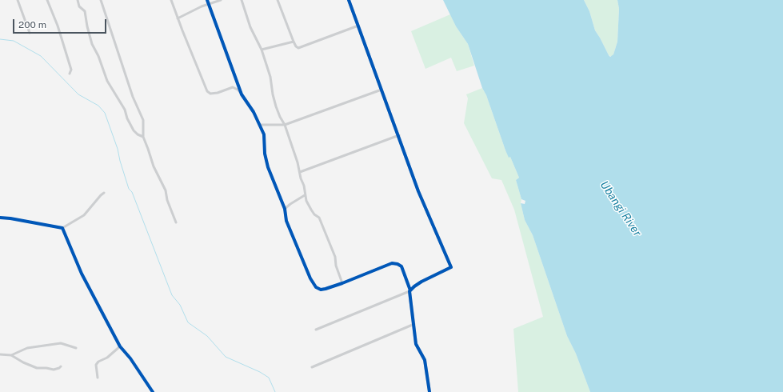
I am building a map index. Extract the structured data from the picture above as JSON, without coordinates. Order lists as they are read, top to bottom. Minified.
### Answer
{"water":["Ubangi River"],"scale_bar":"200 m"}
